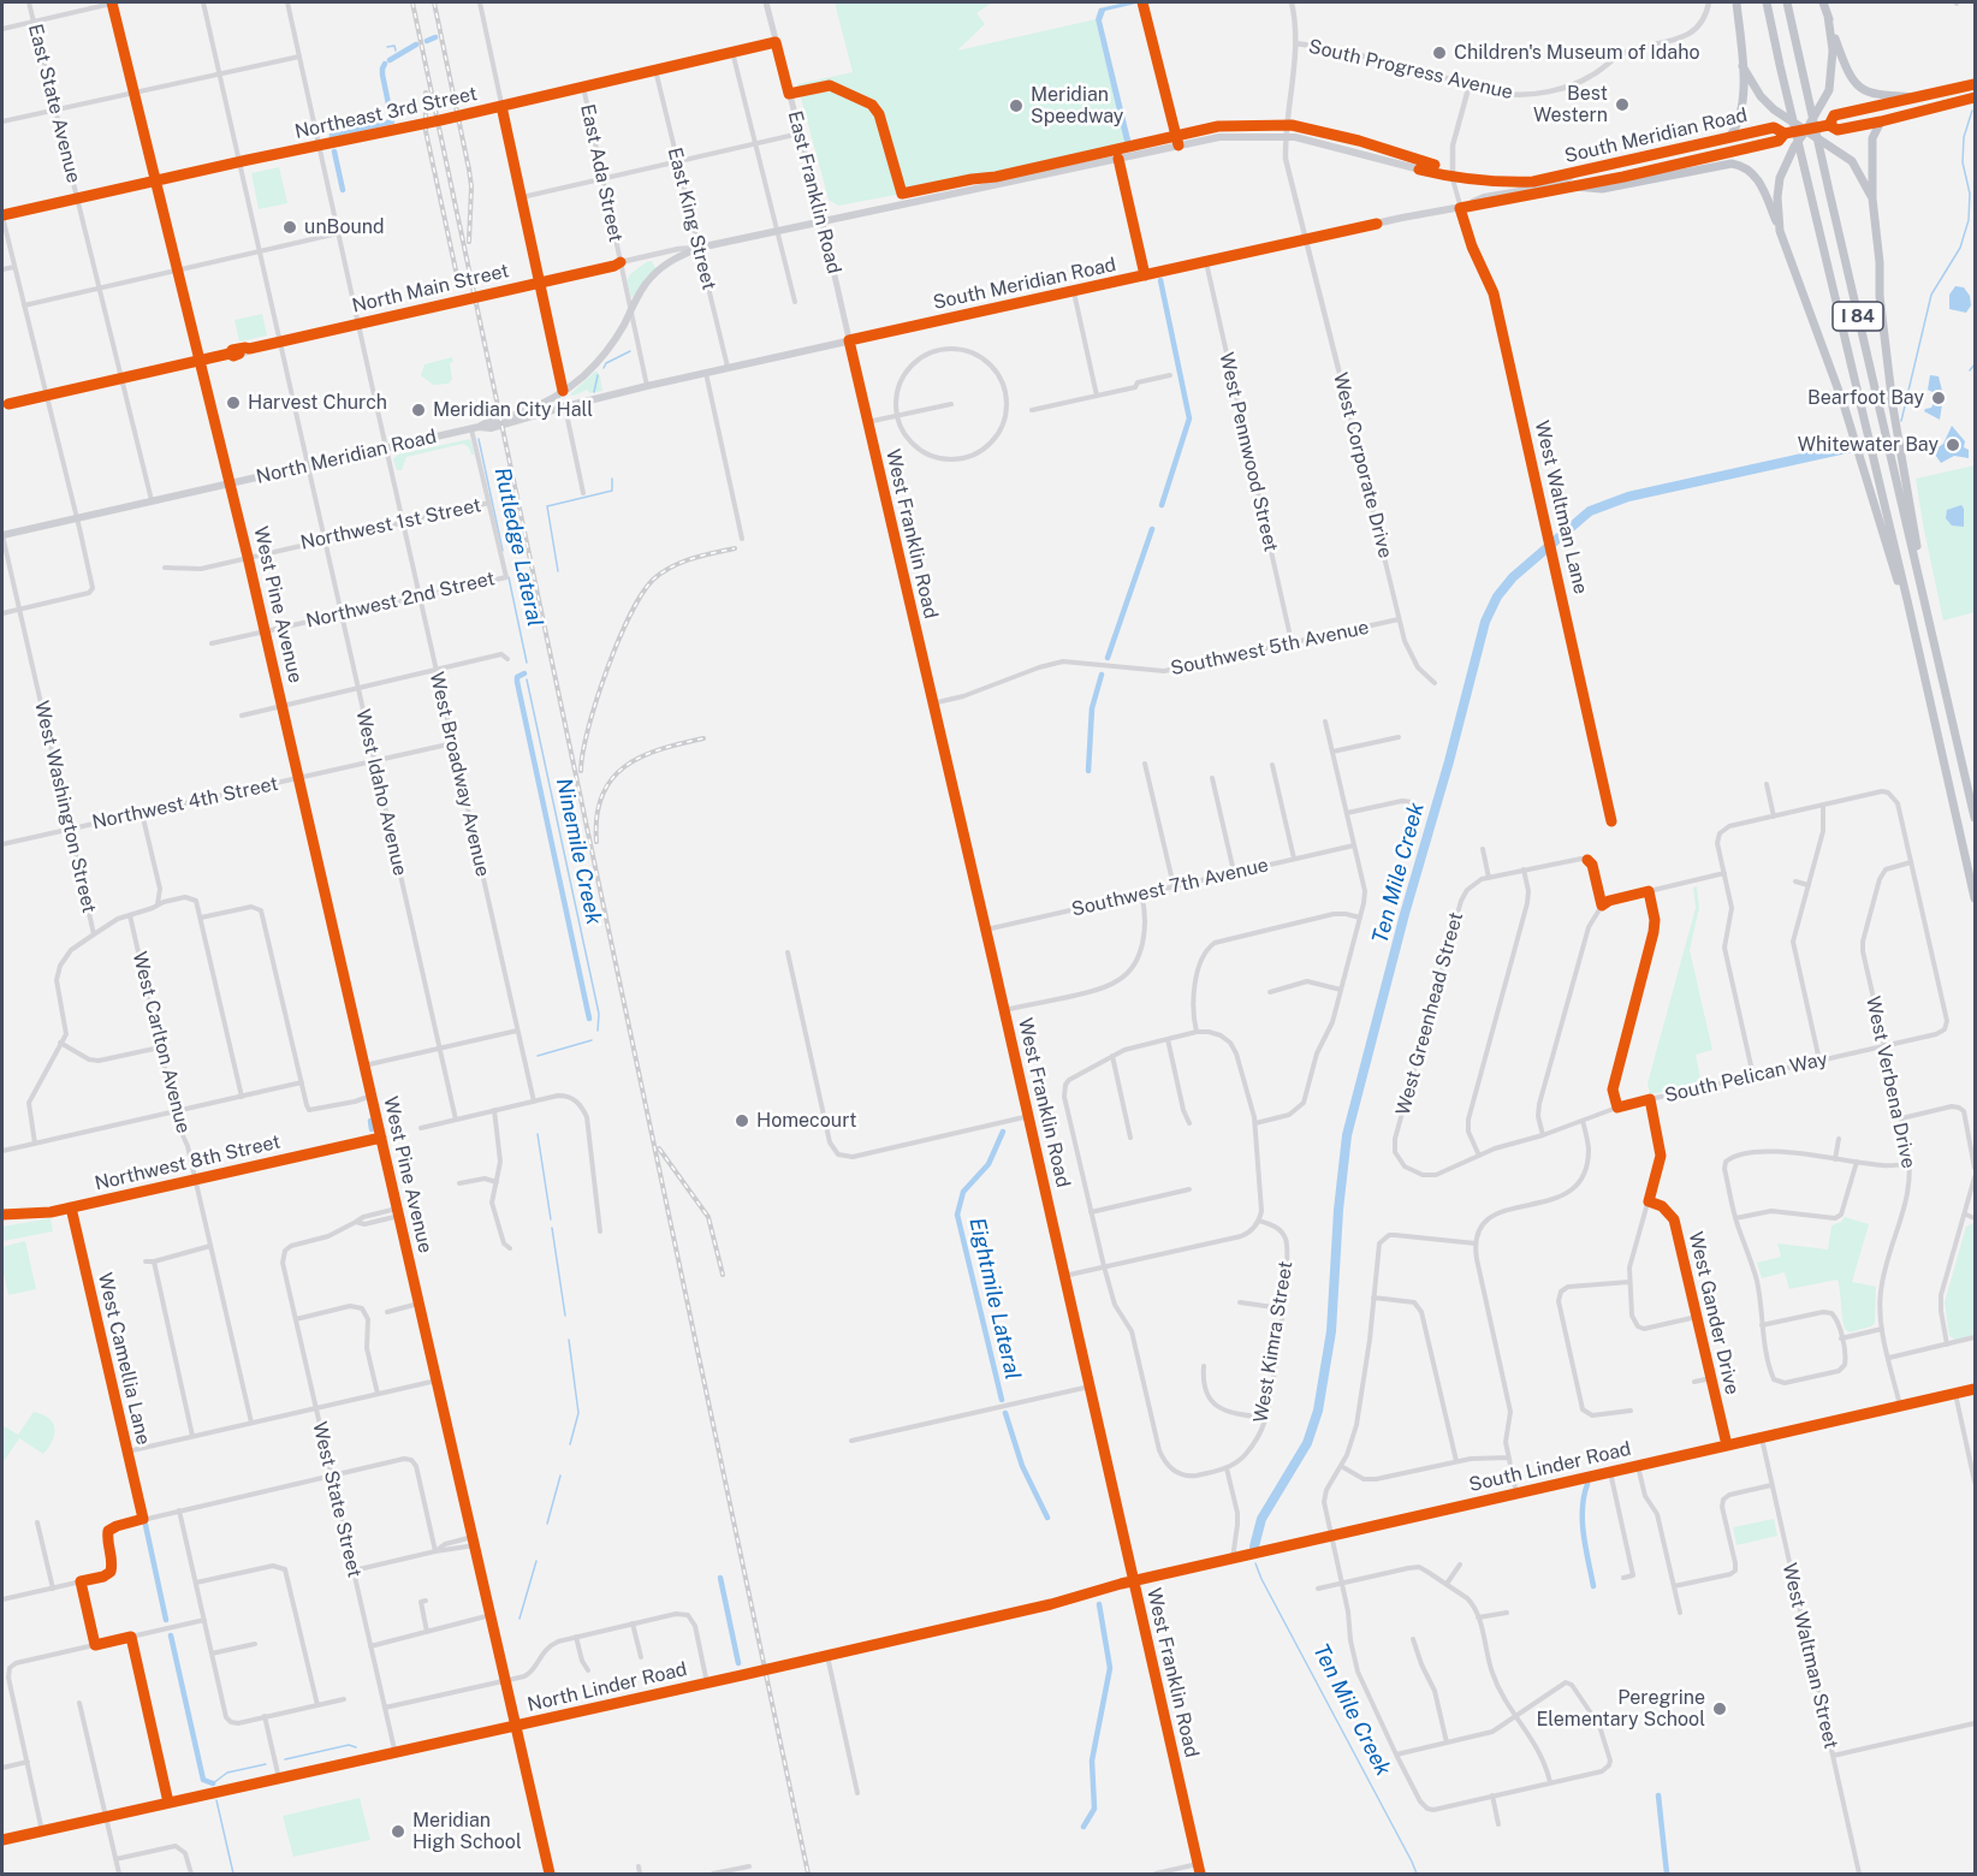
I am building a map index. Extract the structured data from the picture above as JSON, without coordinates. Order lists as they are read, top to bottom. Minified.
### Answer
{"streets":{"highway":["I 84"],"main road":["South Meridian Road","East Franklin Road","North Main Street","North Meridian Road","West Franklin Road","North Linder Road"],"street":["South Progress Avenue","East State Avenue","Northeast 3rd Street","East Ada Street","East King Street","West Pennwood Street","West Corporate Drive","West Waltman Lane","Northwest 1st Street","Northwest 2nd Street","West Pine Avenue","Southwest 5th Avenue","West Broadway Avenue","West Idaho Avenue","Northwest 4th Street","West Washington Street","Southwest 7th Avenue","West Greenhead Street","West Carlton Avenue","South Pelican Way","West Verbena Drive","Northwest 8th Street","West Gander Drive","West Kimra Street","West Camellia Lane","South Linder Road","West State Street","West Waltman Street"]},"crossings":[["South Progress Avenue","West Corporate Drive"],["East State Avenue","Northeast 3rd Street"],["East State Avenue","North Main Street"],["East State Avenue","North Meridian Road"],["Northeast 3rd Street","East Ada Street"],["Northeast 3rd Street","East Franklin Road"],["Northeast 3rd Street","East King Street"],["Northeast 3rd Street","West Pine Avenue"],["Northeast 3rd Street","West Broadway Avenue"],["Northeast 3rd Street","West Idaho Avenue"],["South Meridian Road","East Franklin Road"],["South Meridian Road","North Main Street"],["South Meridian Road","West Pennwood Street"],["South Meridian Road","North Meridian Road"],["South Meridian Road","West Corporate Drive"],["South Meridian Road","West Waltman Lane"],["South Meridian Road","West Franklin Road"],["East Ada Street","North Main Street"],["East Ada Street","North Meridian Road"],["East Franklin Road","North Main Street"],["East Franklin Road","North Meridian Road"],["East Franklin Road","West Franklin Road"],["East King Street","North Main Street"],["East King Street","North Meridian Road"],["North Main Street","North Meridian Road"],["North Main Street","West Pine Avenue"],["North Main Street","West Broadway Avenue"],["North Main Street","West Idaho Avenue"],["West Pennwood Street","Southwest 5th Avenue"],["North Meridian Road","West Franklin Road"],["North Meridian Road","West Pine Avenue"],["North Meridian Road","West Broadway Avenue"],["North Meridian Road","West Idaho Avenue"],["North Meridian Road","West Washington Street"],["West Corporate Drive","Southwest 5th Avenue"],["Northwest 1st Street","Northwest 2nd Street"],["Northwest 1st Street","West Pine Avenue"],["Northwest 1st Street","West Broadway Avenue"],["Northwest 1st Street","West Idaho Avenue"],["West Franklin Road","Southwest 5th Avenue"],["West Franklin Road","Southwest 7th Avenue"],["West Franklin Road","South Linder Road"],["West Franklin Road","North Linder Road"],["Northwest 2nd Street","West Pine Avenue"],["Northwest 2nd Street","West Broadway Avenue"],["Northwest 2nd Street","West Idaho Avenue"],["West Pine Avenue","Northwest 4th Street"],["West Pine Avenue","Northwest 8th Street"],["West Pine Avenue","West State Street"],["West Pine Avenue","North Linder Road"],["West Broadway Avenue","Northwest 4th Street"],["West Idaho Avenue","Northwest 4th Street"],["Northwest 4th Street","West Washington Street"],["West Greenhead Street","South Pelican Way"],["West Carlton Avenue","Northwest 8th Street"],["South Pelican Way","West Verbena Drive"],["West Verbena Drive","South Linder Road"],["Northwest 8th Street","West Camellia Lane"],["West Gander Drive","South Linder Road"],["South Linder Road","West Waltman Street"],["South Linder Road","North Linder Road"],["West State Street","North Linder Road"]],"water":["Rutledge Lateral","Ninemile Creek","Ten Mile Creek","Eightmile Lateral"],"places":["Children's Museum of Idaho","Best Western","Meridian Speedway","unBound","Bearfoot Bay","Harvest Church","Meridian City Hall","Whitewater Bay","Homecourt","Peregrine Elementary School","Meridian High School"]}
